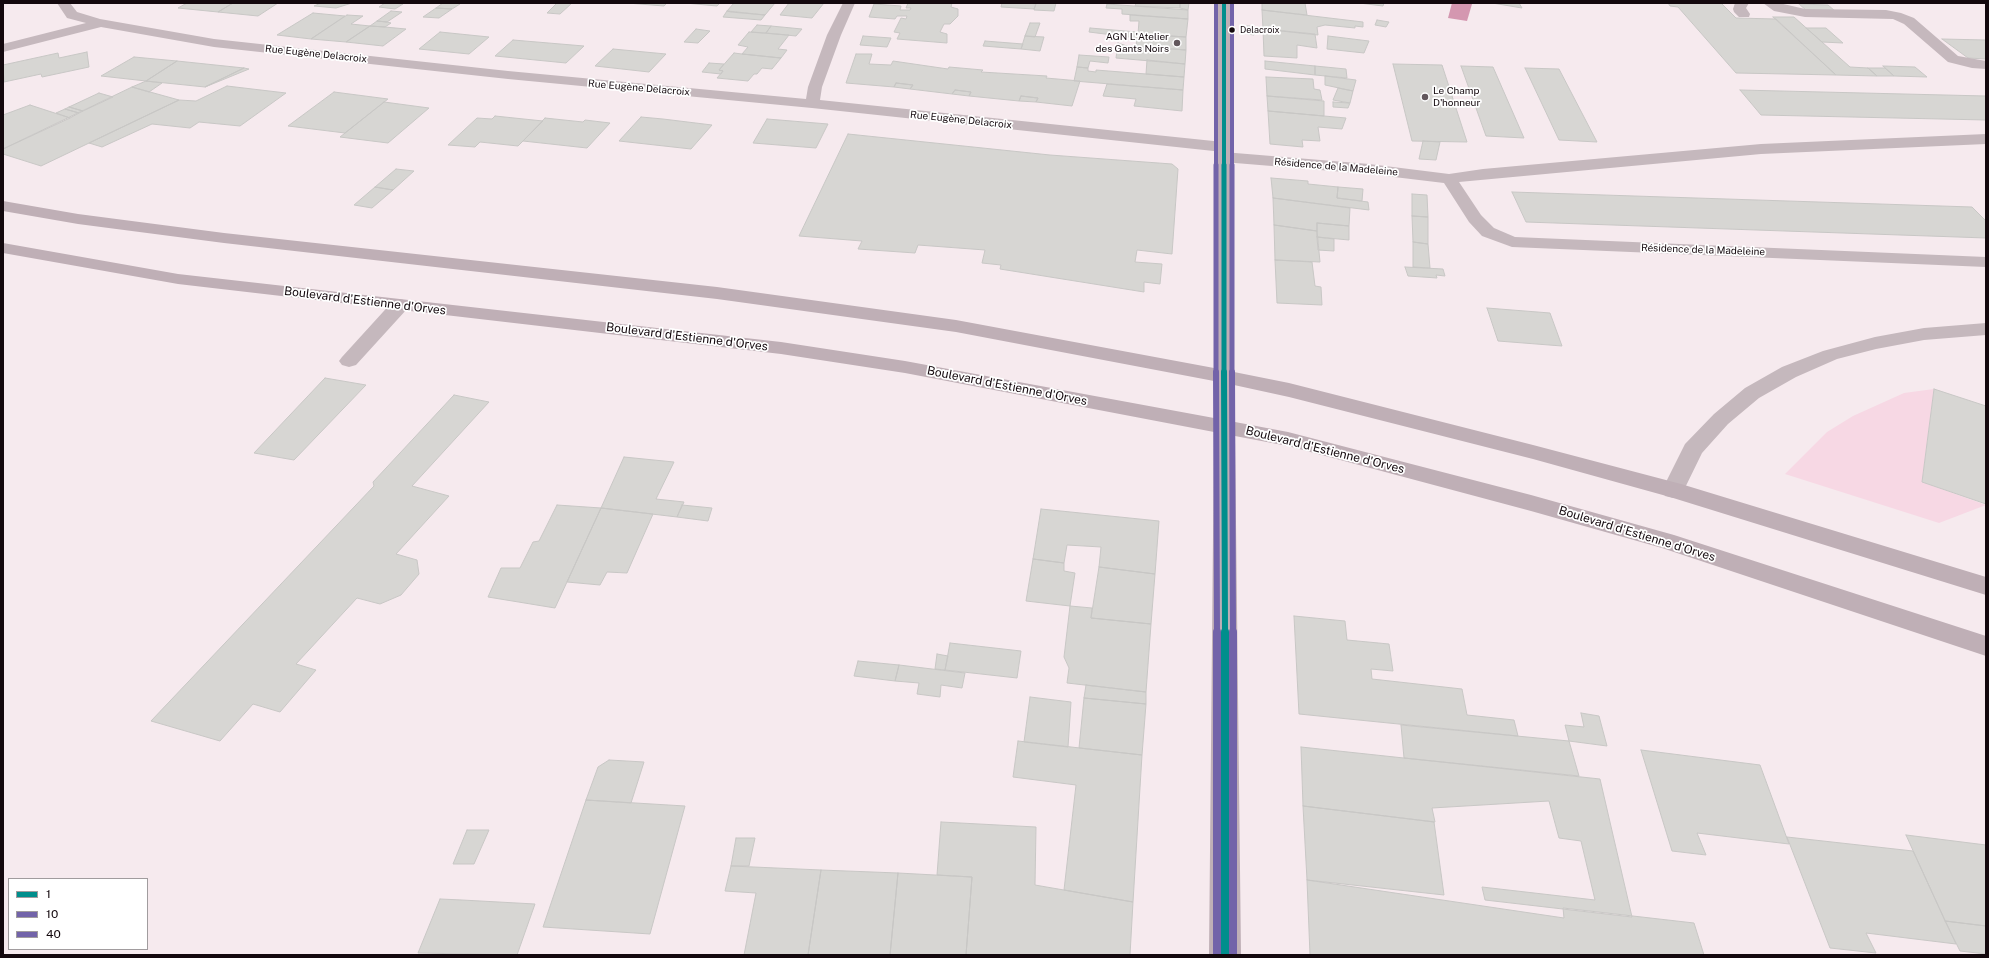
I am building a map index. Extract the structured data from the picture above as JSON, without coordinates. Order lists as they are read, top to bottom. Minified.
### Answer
{"streets":{"main road":["Boulevard d'Estienne d'Orves"],"street":["Rue Eugène Delacroix","Résidence de la Madeleine"]},"crossings":[["Rue Eugène Delacroix","Résidence de la Madeleine"]],"places":["Delacroix","AGN L'Atelier des Gants Noirs","Le Champ D'honneur"],"lines":["transit line 1","transit line 10","transit line 40"],"legend":["1","10","40"]}
